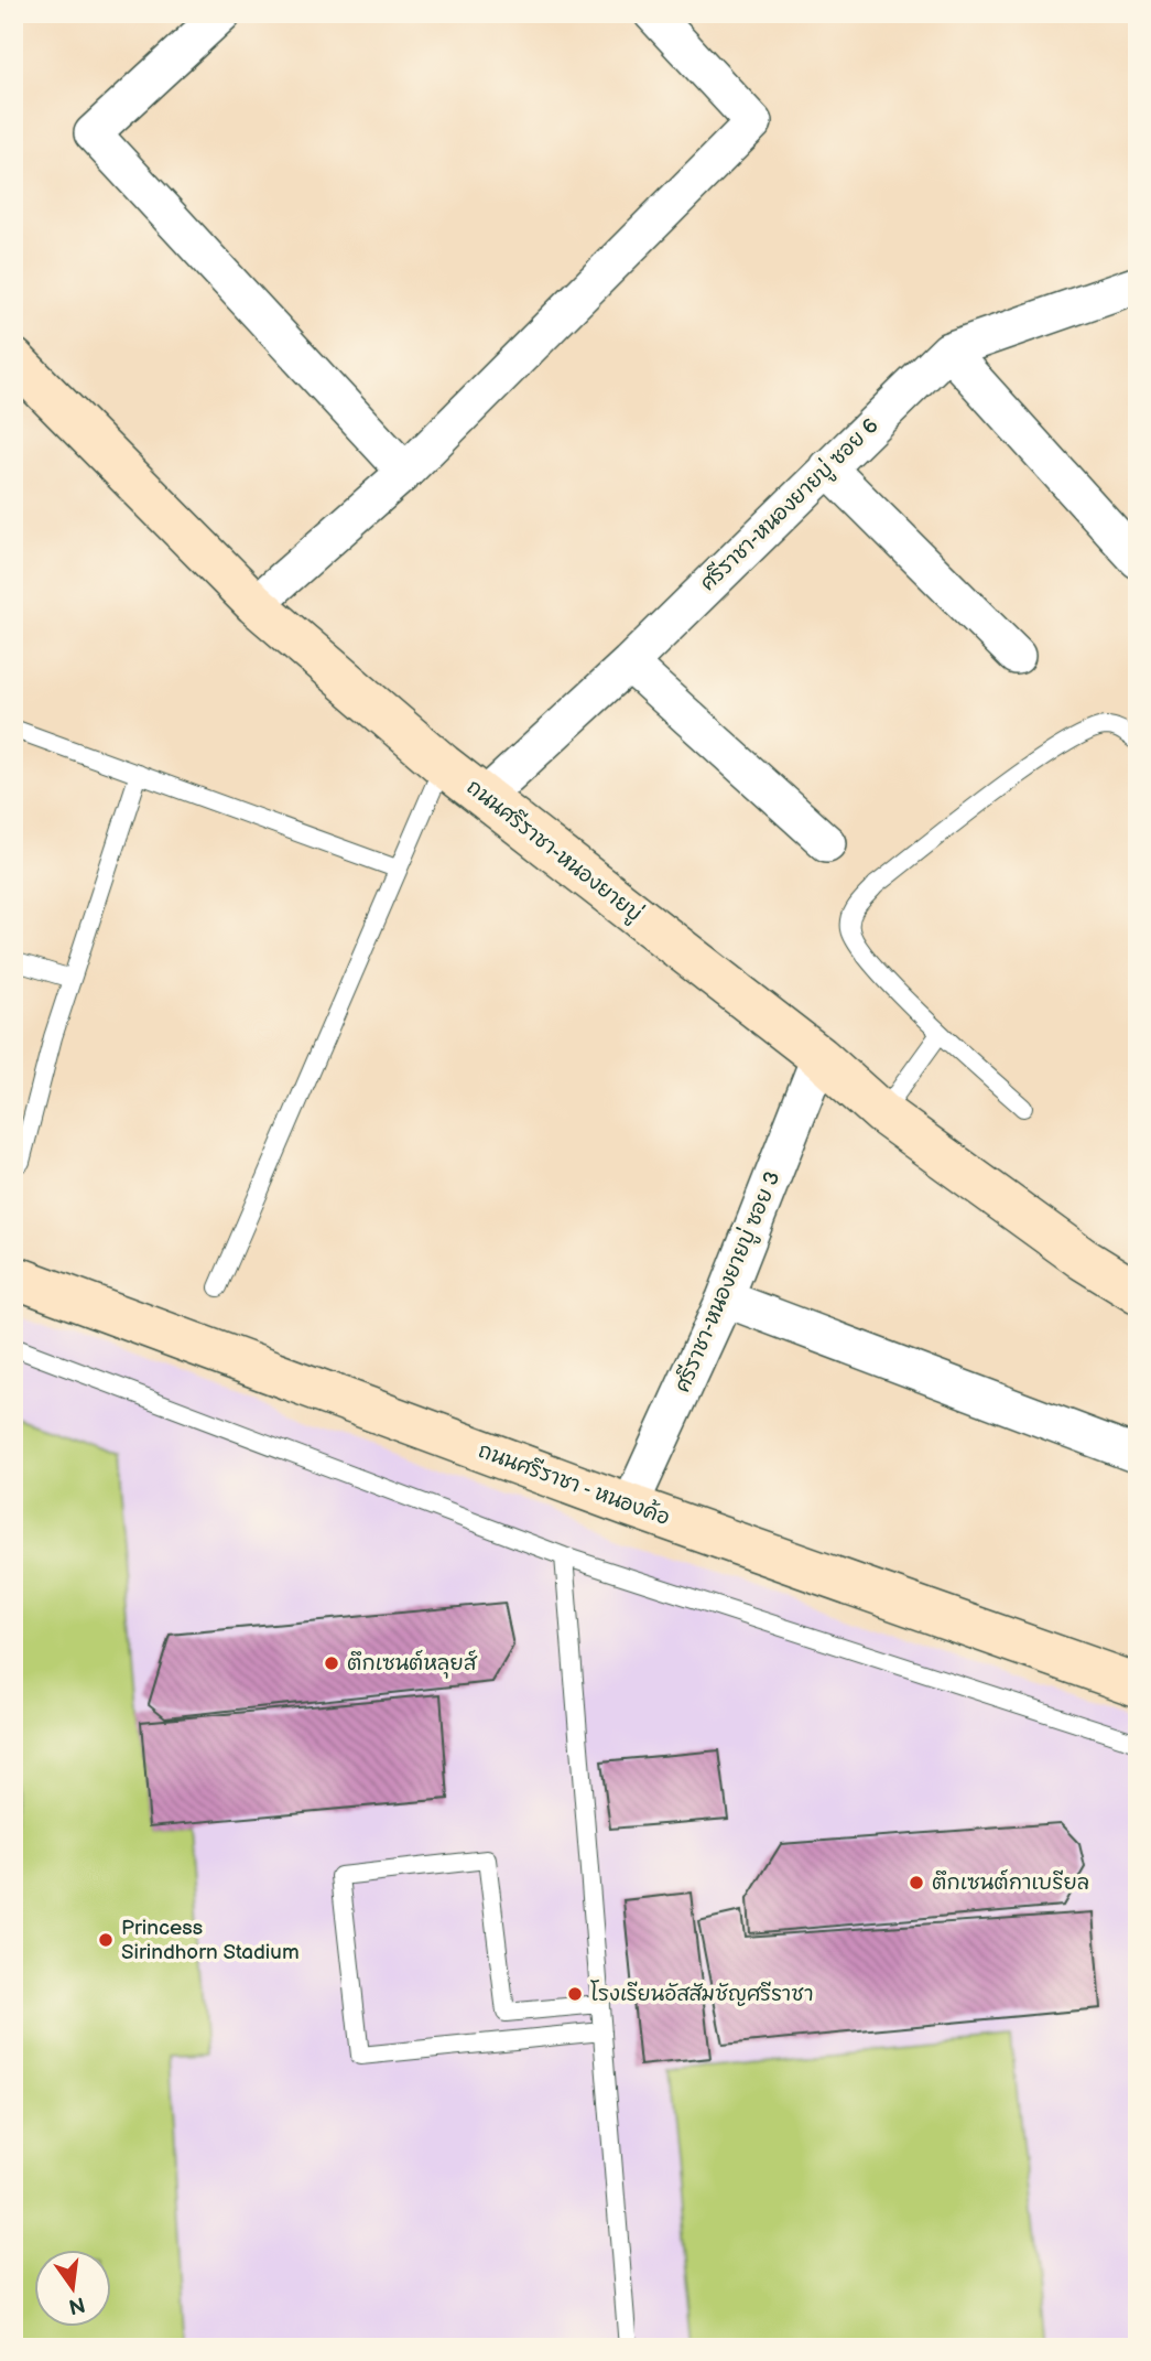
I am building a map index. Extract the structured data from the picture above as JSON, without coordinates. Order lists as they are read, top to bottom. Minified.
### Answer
{"streets":{"main road":["ถนนศรีราชา-หนองยายบู่","ถนนศรีราชา - หนองค้อ"],"street":["ศรีราชา-หนองยายบู่ ซอย 6","ศรีราชา-หนองยายบู่ ซอย 3"]},"crossings":[["ศรีราชา-หนองยายบู่ ซอย 6","ถนนศรีราชา-หนองยายบู่"],["ถนนศรีราชา-หนองยายบู่","ศรีราชา-หนองยายบู่ ซอย 3"],["ศรีราชา-หนองยายบู่ ซอย 3","ถนนศรีราชา - หนองค้อ"]],"places":["ตึกเซนต์หลุยส์","ตึกเซนต์กาเบรียล","Princess Sirindhorn Stadium","โรงเรียนอัสสัมชัญศรีราชา"],"north":"bottom"}
